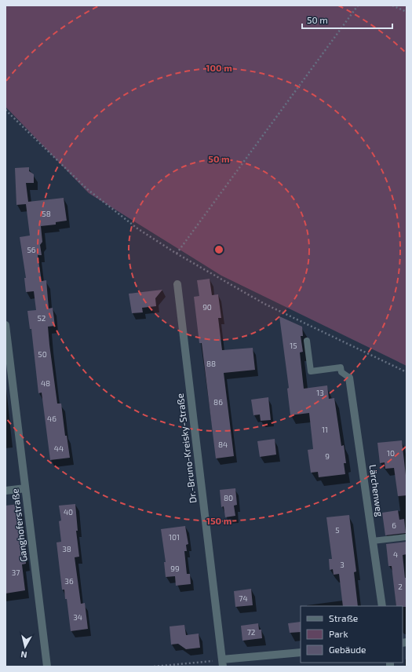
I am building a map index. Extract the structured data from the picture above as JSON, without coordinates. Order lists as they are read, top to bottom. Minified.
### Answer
{"streets":{"street":["Dr.-Bruno-Kreisky-Straße","Lärchenweg","Ganghoferstraße"]},"house_numbers":["58","56","90","52","15","50","88","48","13","86","46","11","84","44","10","9","80","40","6","5","101","38","4","3","99","37","36","2","74","34","72"],"legend":["Straße","Park","Gebäude"],"scale_bar":"50 m","north":"bottom","rings":["100 m","50 m","150 m"]}
